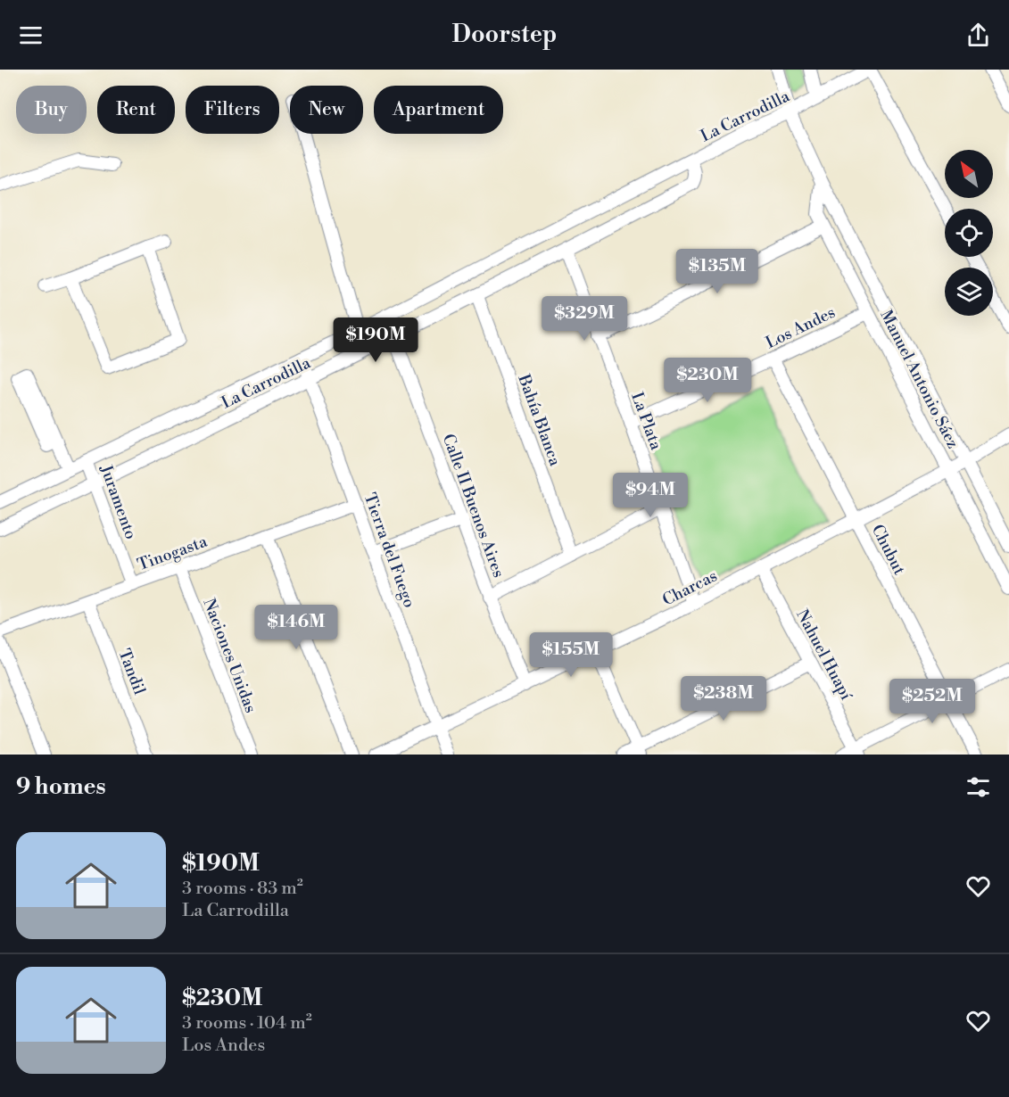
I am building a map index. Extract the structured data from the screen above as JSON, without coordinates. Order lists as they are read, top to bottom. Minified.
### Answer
{"streets":{"street":["La Carrodilla","Los Andes","Manuel Antonio Sáez","Bahía Blanca","La Plata","Juramento","Calle II Buenos Aires","Chubut","Tierra del Fuego","Tinogasta","Charcas","Nahuel Huapí","Naciones Unidas","Tandil"]},"crossings":[["La Carrodilla","Manuel Antonio Sáez"],["La Carrodilla","Bahía Blanca"],["La Carrodilla","La Plata"],["La Carrodilla","Juramento"],["La Carrodilla","Calle II Buenos Aires"],["La Carrodilla","Tierra del Fuego"],["Los Andes","Manuel Antonio Sáez"],["Los Andes","La Plata"],["Los Andes","Chubut"],["Manuel Antonio Sáez","Charcas"],["La Plata","Charcas"],["Juramento","Tinogasta"],["Calle II Buenos Aires","Charcas"],["Chubut","Charcas"],["Tierra del Fuego","Tinogasta"],["Tierra del Fuego","Charcas"],["Tinogasta","Naciones Unidas"],["Tinogasta","Tandil"],["Charcas","Nahuel Huapí"]],"north":"top left","page":{"header":"Doorstep","chip":["Buy","Rent","Filters","New","Apartment"],"price":["$135M","$329M","$190M","$230M","$94M","$146M","$155M","$238M","$252M"],"heading":"9 homes","list":[{"name":"$190M","note":"3 rooms · 83 m² · La Carrodilla"},{"name":"$230M","note":"3 rooms · 104 m² · Los Andes"}]}}
